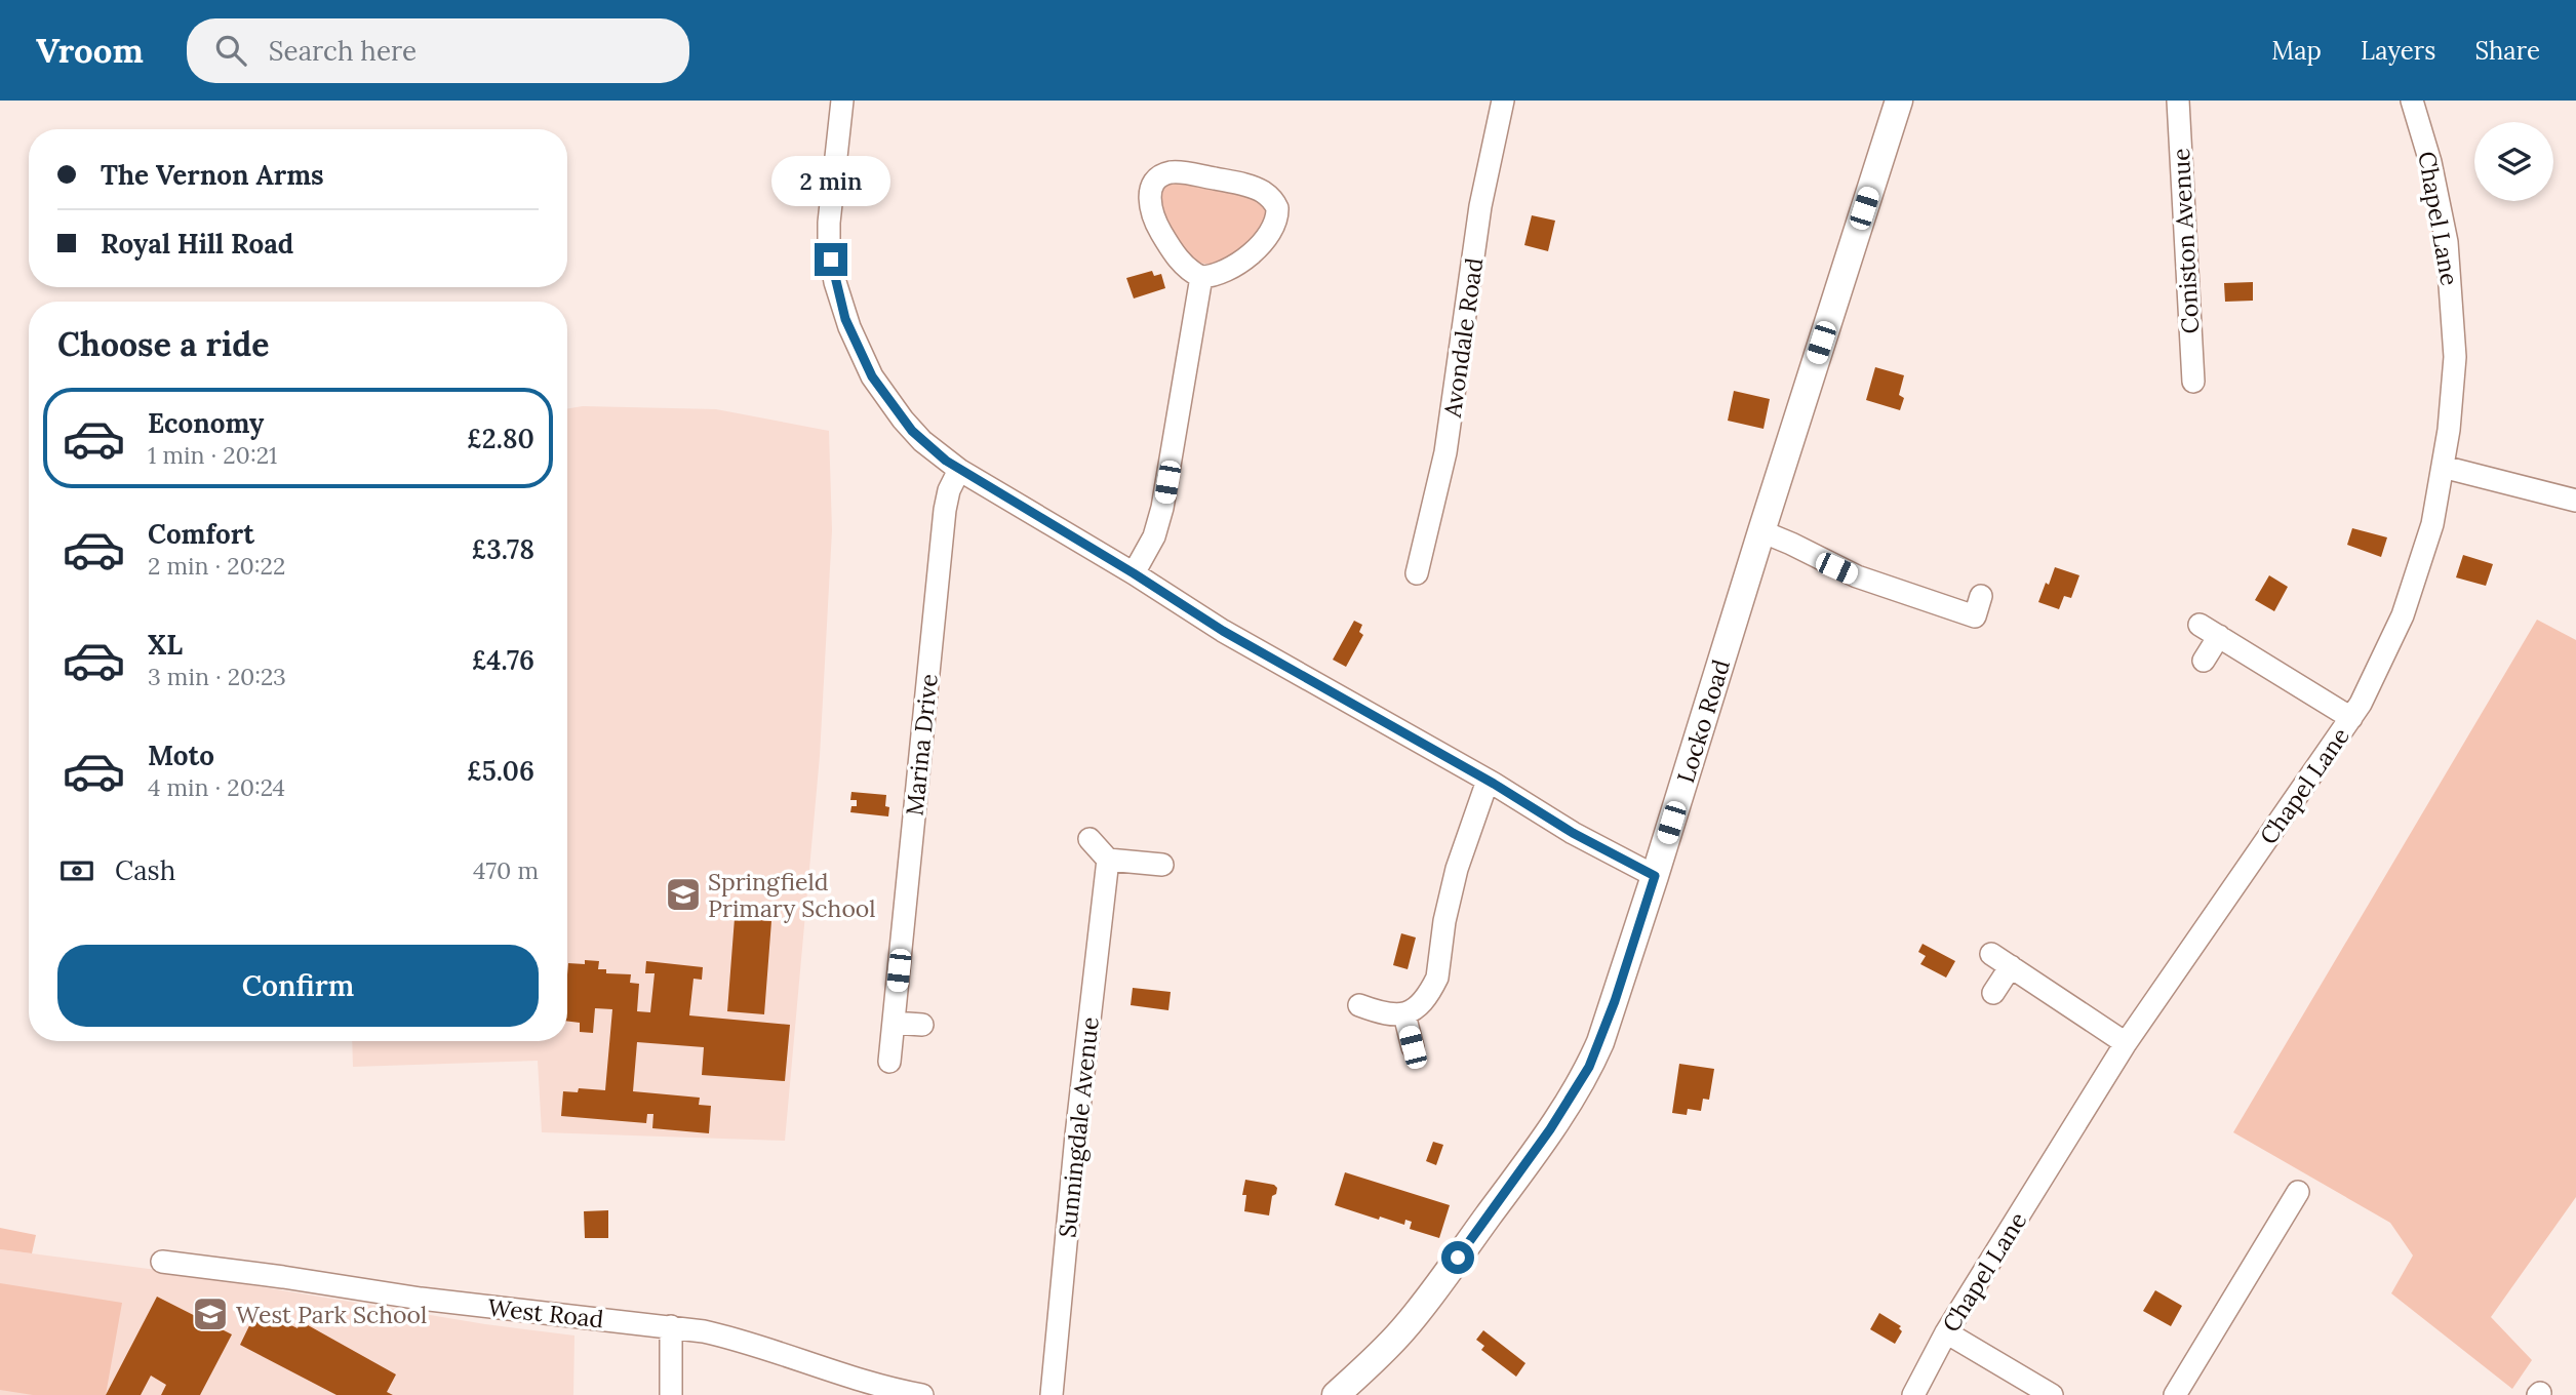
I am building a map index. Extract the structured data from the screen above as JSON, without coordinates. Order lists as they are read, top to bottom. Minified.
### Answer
{"streets":{"street":["Chapel Lane","Coniston Avenue","Avondale Road","Locko Road","Marina Drive","Sunningdale Avenue","West Road"]},"places":{"school or university":["Springfield Primary School","West Park School"]},"page":{"header":"Vroom","search":"Search here","nav":["Map","Layers","Share"],"banner":["The Vernon Arms","Royal Hill Road"],"bubble":"2 min","heading":"Choose a ride","list":[{"name":"Economy","note":"1 min · 20:21","value":"£2.80"},{"name":"Comfort","note":"2 min · 20:22","value":"£3.78"},{"name":"XL","note":"3 min · 20:23","value":"£4.76"},{"name":"Moto","note":"4 min · 20:24","value":"£5.06"}],"pay":["Cash","470 m"],"buttons":"Confirm"}}
